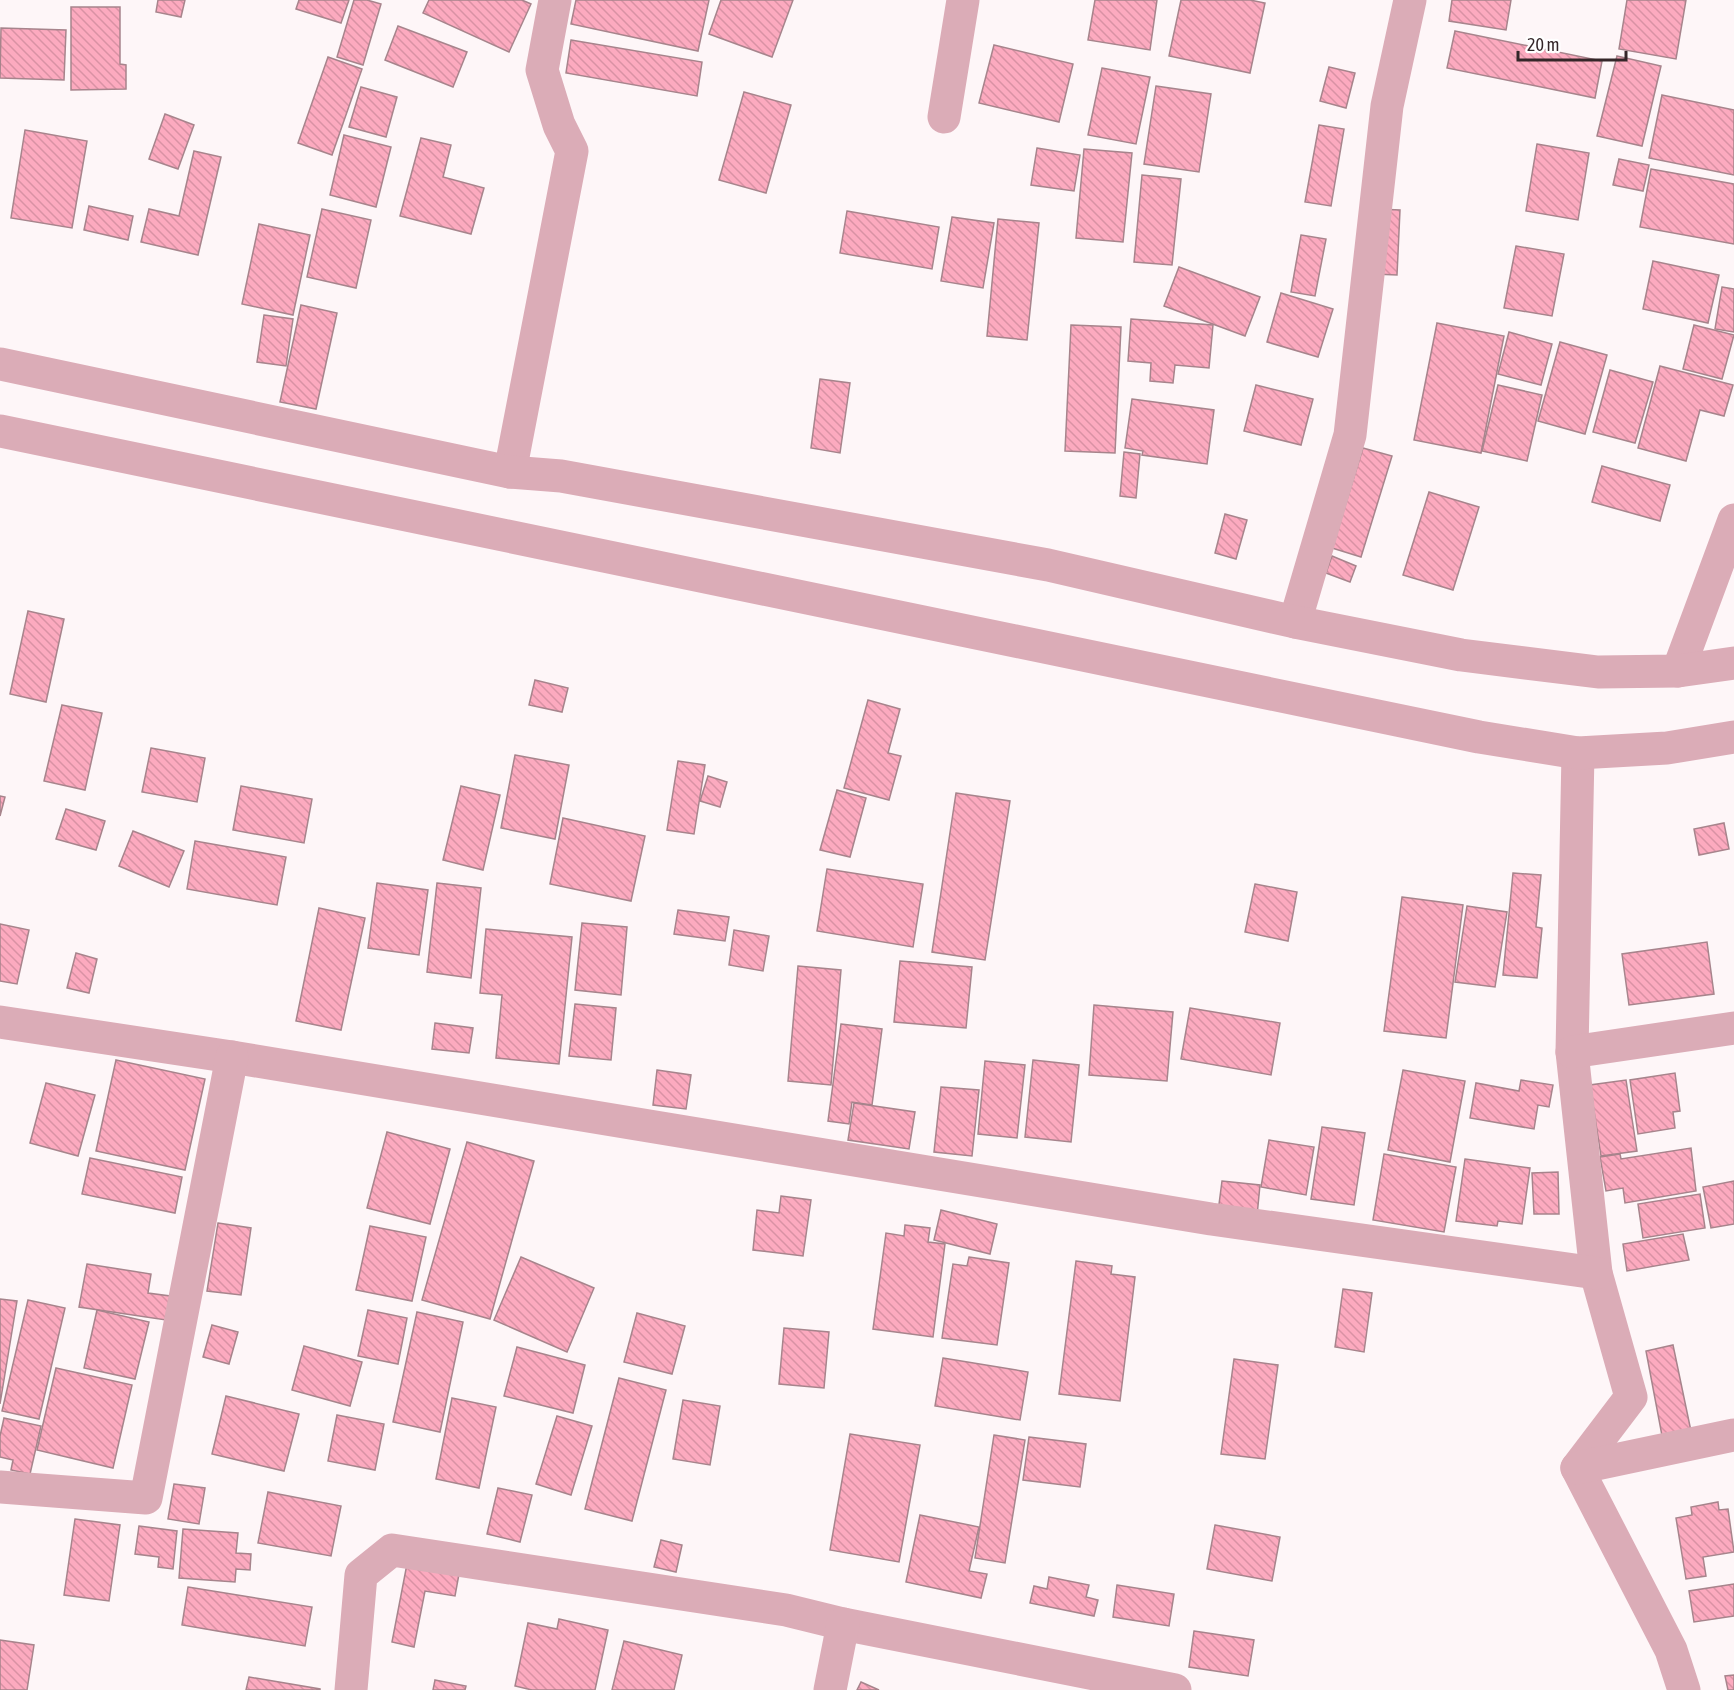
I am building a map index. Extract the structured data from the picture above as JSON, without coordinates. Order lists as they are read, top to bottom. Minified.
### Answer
{"scale_bar":"20 m"}
